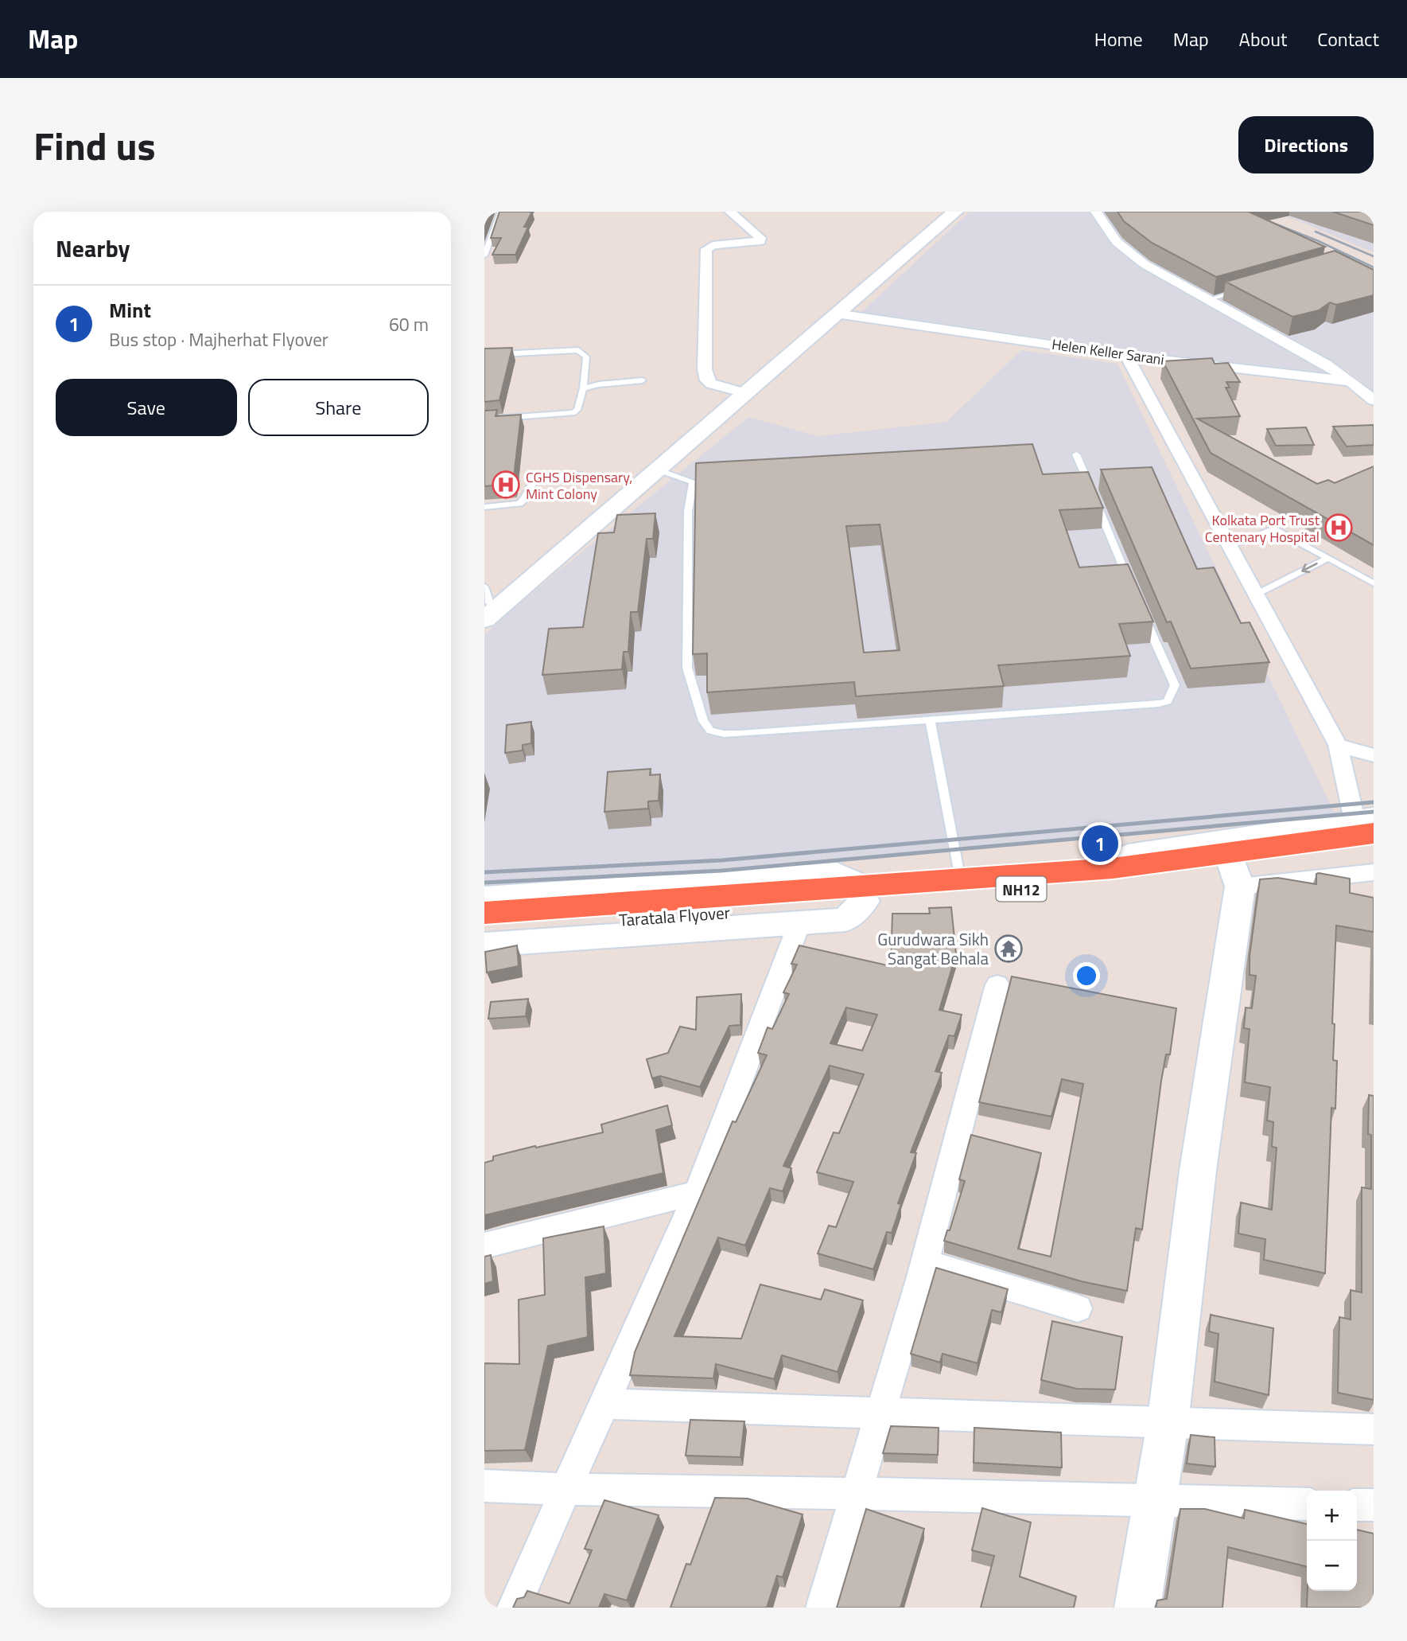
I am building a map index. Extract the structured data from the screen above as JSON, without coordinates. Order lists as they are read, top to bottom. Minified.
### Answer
{"streets":{"highway":["NH12","Taratala Flyover"],"street":["Helen Keller Sarani"]},"crossings":[["NH12","Taratala Flyover"]],"places":{"hospital":["CGHS Dispensary, Mint Colony","Kolkata Port Trust Centenary Hospital"],"temple":["Gurudwara Sikh Sangat Behala"]},"page":{"header":"Map","nav":["Home","Map","About","Contact"],"title":"Find us","buttons":["Directions",["Save","Share"]],"heading":"Nearby","list":[{"mark":"1","name":"Mint","note":"Bus stop · Majherhat Flyover","value":"60 m"}],"pins":"1","map_buttons":["+","−"]}}
